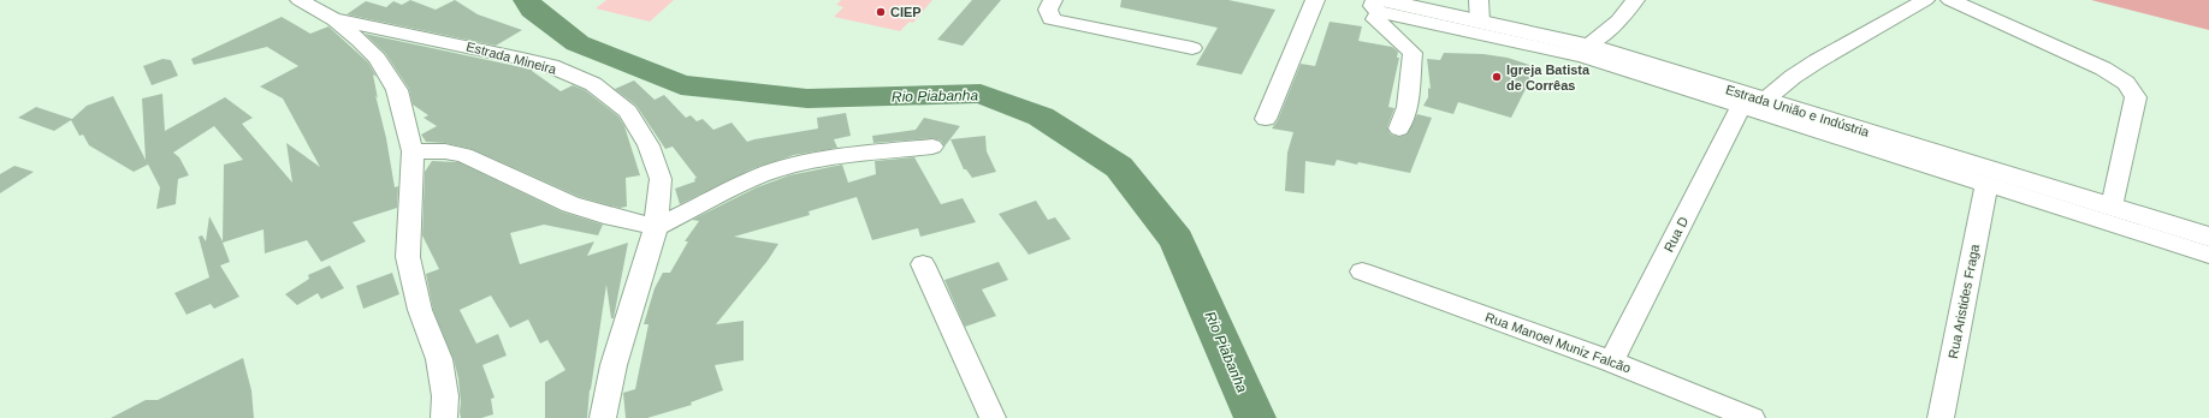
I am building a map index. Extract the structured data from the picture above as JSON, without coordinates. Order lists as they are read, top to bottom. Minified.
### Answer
{"streets":{"main road":["Estrada União e Indústria"],"street":["Estrada Mineira","Rua D","Rua Aristides Fraga","Rua Manoel Muniz Falcão"]},"crossings":[["Estrada União e Indústria","Rua Aristides Fraga"],["Rua D","Rua Manoel Muniz Falcão"]],"water":["Rio Piabanha"],"places":["CIEP","Igreja Batista de Corrêas"]}
